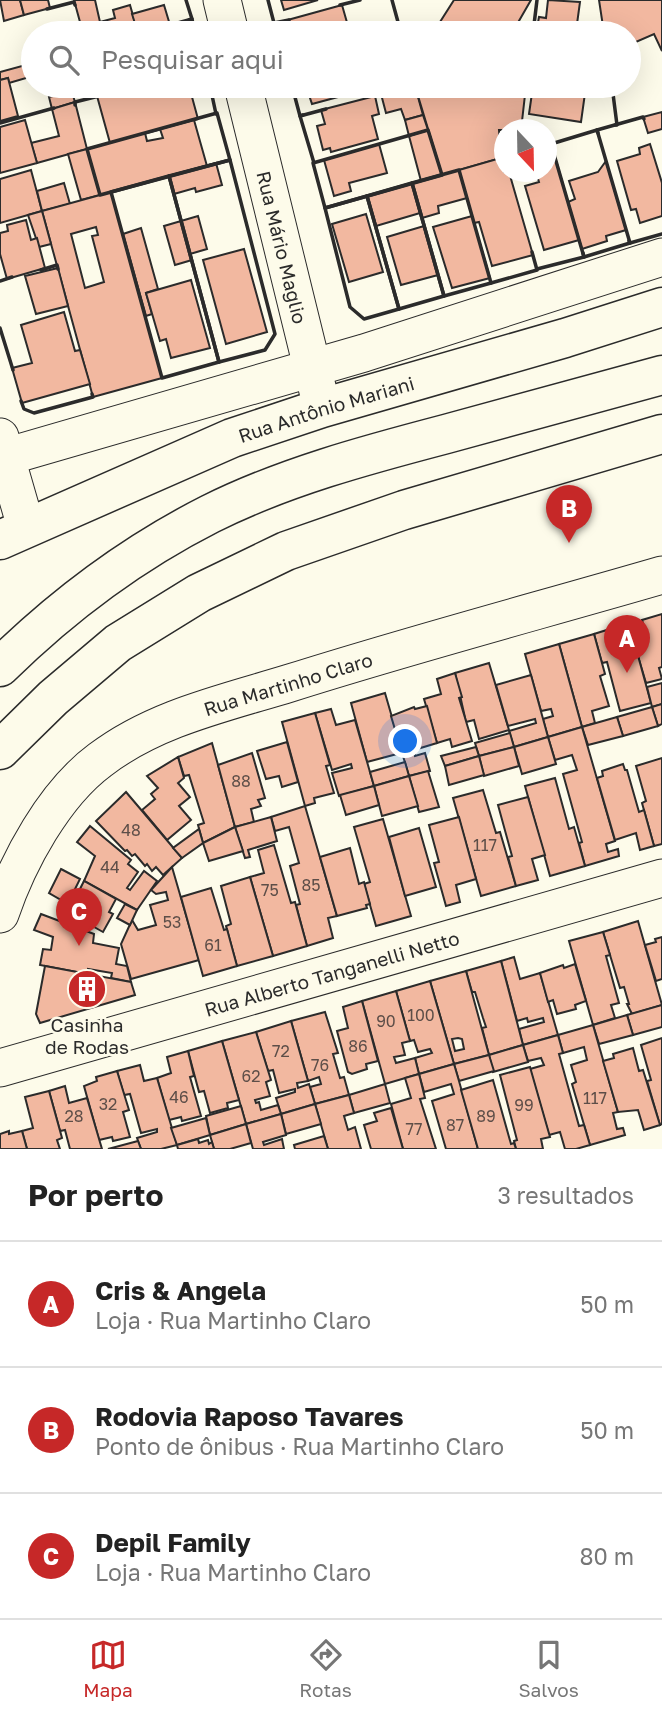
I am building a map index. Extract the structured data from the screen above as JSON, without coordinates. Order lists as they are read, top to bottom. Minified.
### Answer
{"streets":{"main road":["Rua Antônio Mariani"],"street":["Rua Mário Maglio","Rua Martinho Claro","Rua Alberto Tanganelli Netto"]},"crossings":[["Rua Mário Maglio","Rua Antônio Mariani"]],"places":{"building":["Casinha de Rodas"]},"house_numbers":["88","48","117","44","85","75","53","61","100","90","86","72","76","62","46","117","32","99","28","89","87","77"],"north":"bottom","page":{"search":"Pesquisar aqui","pins":["B","A","C"],"heading":["Por perto","3 resultados"],"list":[{"mark":"A","name":"Cris & Angela","note":"Loja · Rua Martinho Claro","value":"50 m"},{"mark":"B","name":"Rodovia Raposo Tavares","note":"Ponto de ônibus · Rua Martinho Claro","value":"50 m"},{"mark":"C","name":"Depil Family","note":"Loja · Rua Martinho Claro","value":"80 m"}],"nav":["Mapa","Rotas","Salvos"]}}
